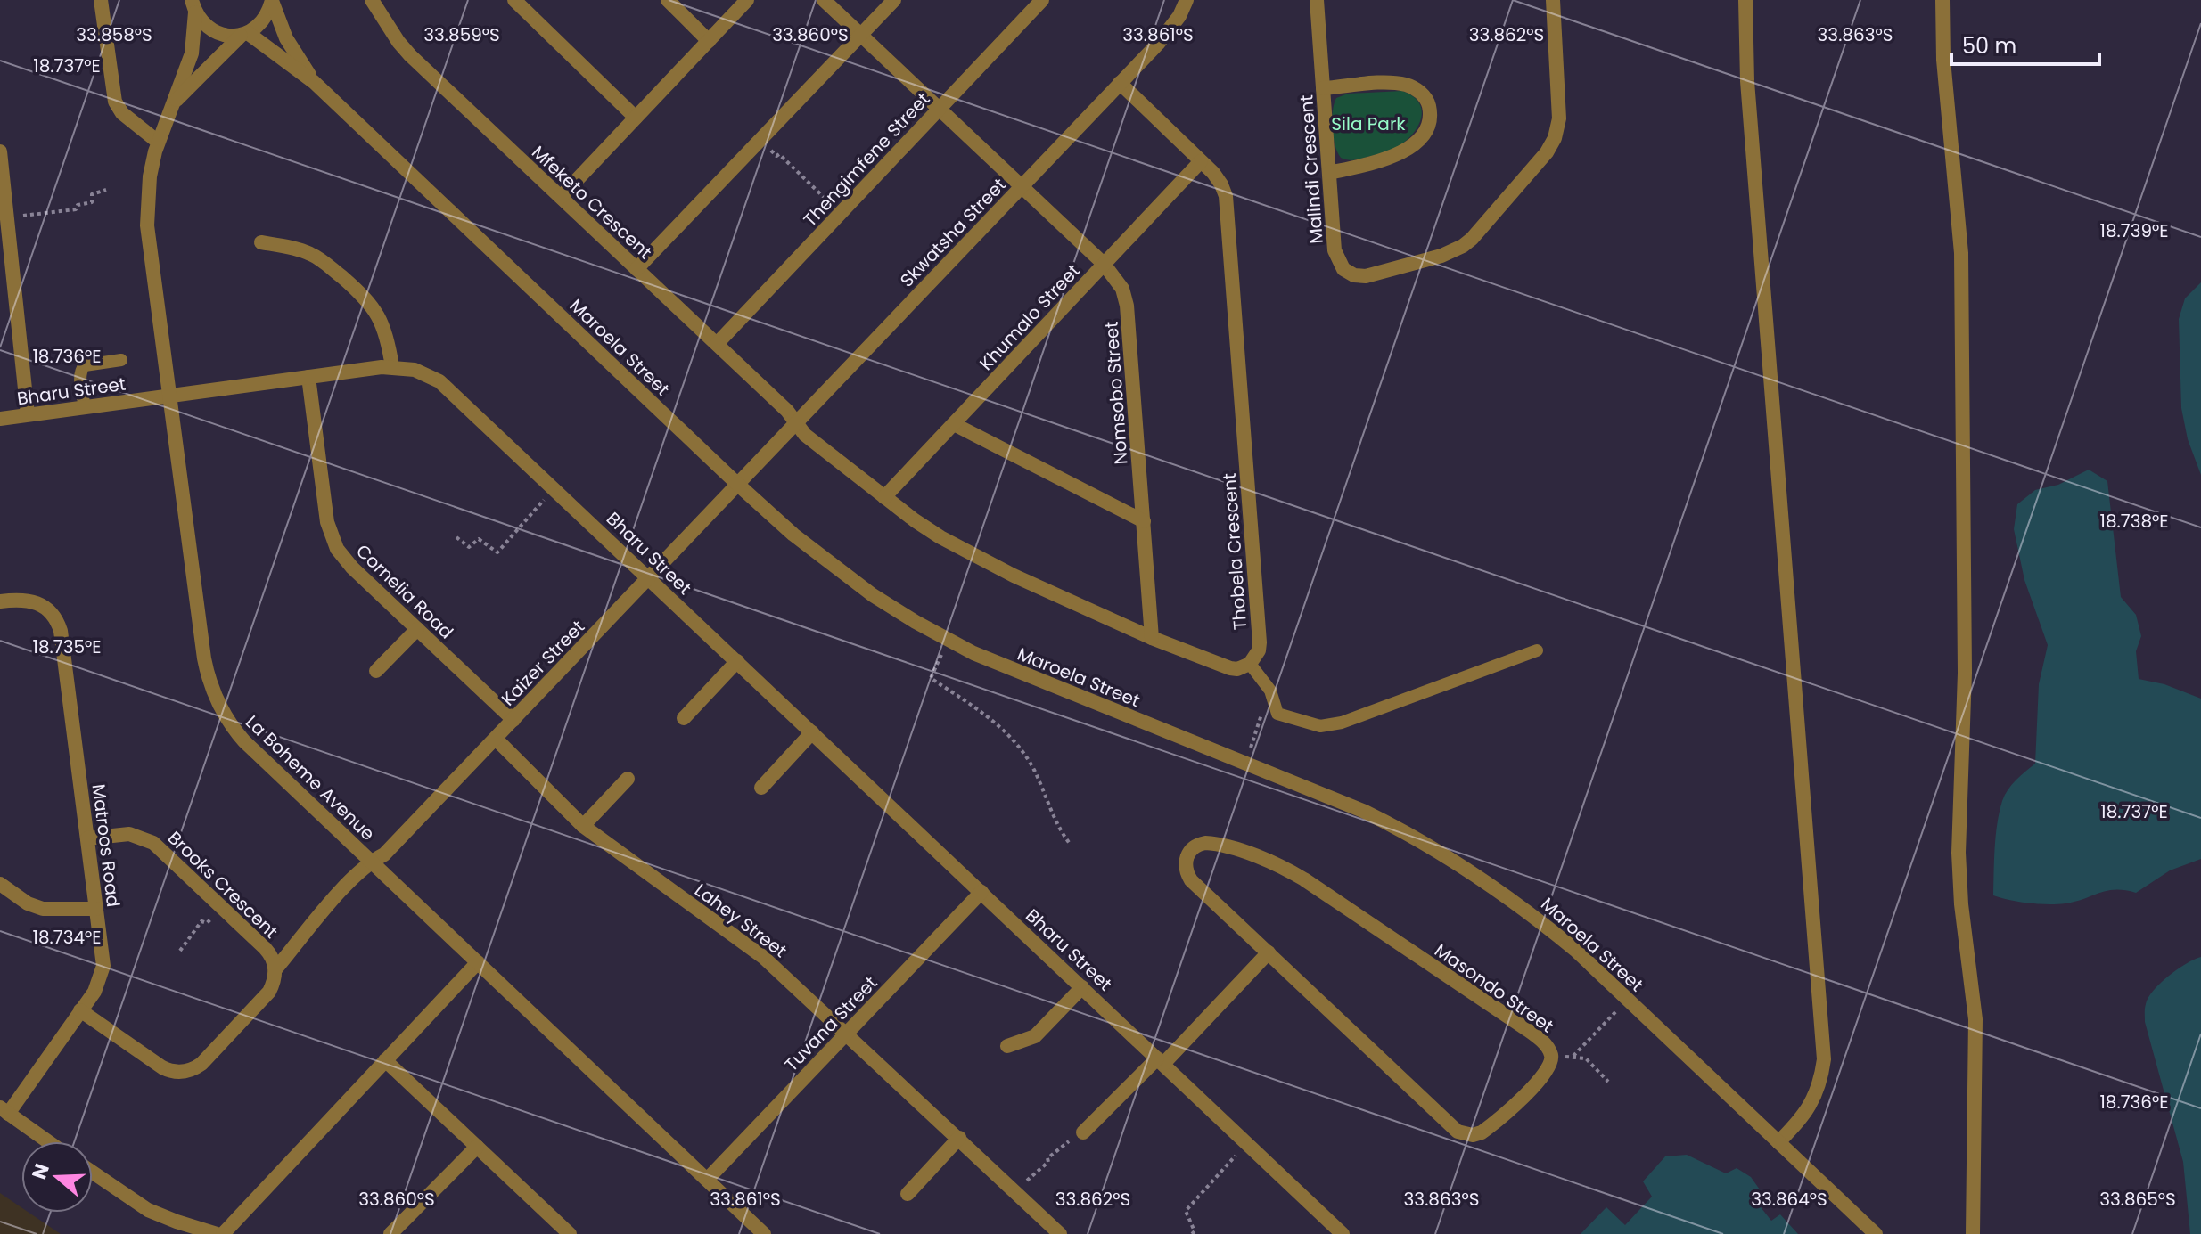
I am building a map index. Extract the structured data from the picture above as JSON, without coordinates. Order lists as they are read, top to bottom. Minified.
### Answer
{"streets":{"street":["Thengimfene Street","Malindi Crescent","Mfeketo Crescent","Skwatsha Street","Khumalo Street","Maroela Street","Bharu Street","Nomsobo Street","Thobela Crescent","Cornelia Road","Kaizer Street","La Boheme Avenue","Matroos Road","Brooks Crescent","Lahey Street","Masondo Street","Tuvana Street"]},"crossings":[["Thengimfene Street","Mfeketo Crescent"],["Thengimfene Street","Nomsobo Street"],["Mfeketo Crescent","Skwatsha Street"],["Skwatsha Street","Maroela Street"],["Skwatsha Street","Nomsobo Street"],["Skwatsha Street","Thobela Crescent"],["Skwatsha Street","Kaizer Street"],["Khumalo Street","Nomsobo Street"],["Khumalo Street","Thobela Crescent"],["Maroela Street","Kaizer Street"],["Maroela Street","La Boheme Avenue"],["Bharu Street","Cornelia Road"],["Bharu Street","Kaizer Street"],["Bharu Street","La Boheme Avenue"],["Bharu Street","Tuvana Street"],["Cornelia Road","Kaizer Street"],["Kaizer Street","La Boheme Avenue"],["Kaizer Street","Brooks Crescent"],["Kaizer Street","Lahey Street"],["La Boheme Avenue","Tuvana Street"],["Matroos Road","Brooks Crescent"],["Lahey Street","Tuvana Street"]],"parks":["Sila Park"],"scale_bar":"50 m","north":"left","coordinates":["33.858°S","33.859°S","33.860°S","33.861°S","33.862°S","33.863°S","18.737°E","18.739°E","18.736°E","18.738°E","18.735°E","18.734°E","33.864°S","33.865°S"]}
